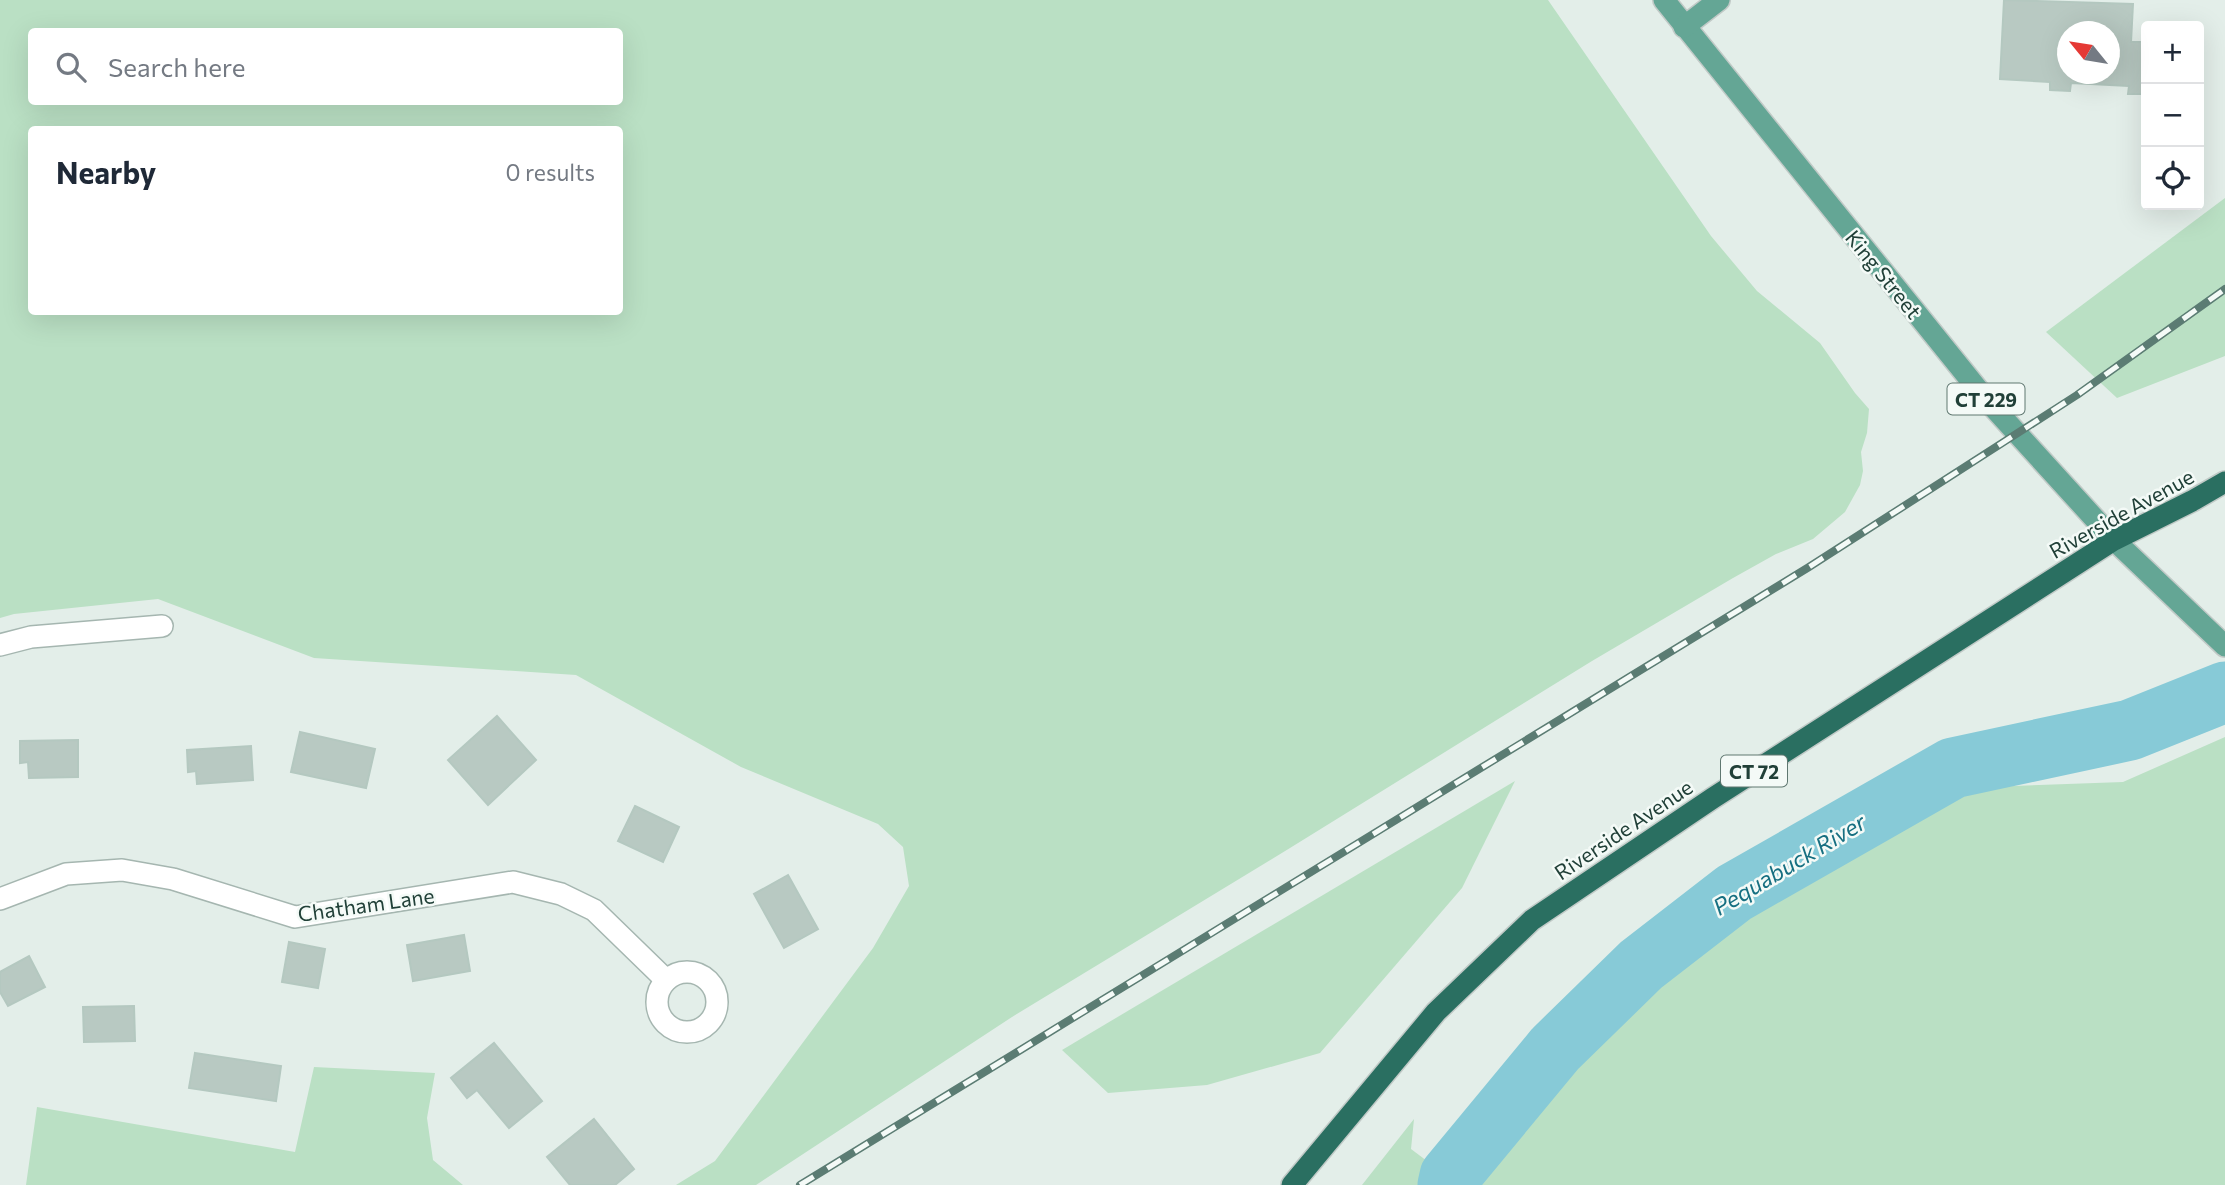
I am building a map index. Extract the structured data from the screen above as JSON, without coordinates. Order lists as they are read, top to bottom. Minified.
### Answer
{"streets":{"highway":["Riverside Avenue","CT 72"],"main road":["King Street","CT 229"],"street":["Chatham Lane"]},"crossings":[["King Street","CT 229"],["King Street","Riverside Avenue"],["CT 229","Riverside Avenue"]],"water":["Pequabuck River"],"north":"top left","page":{"map_buttons":["+","−"],"search":"Search here","heading":["Nearby","0 results"]}}
